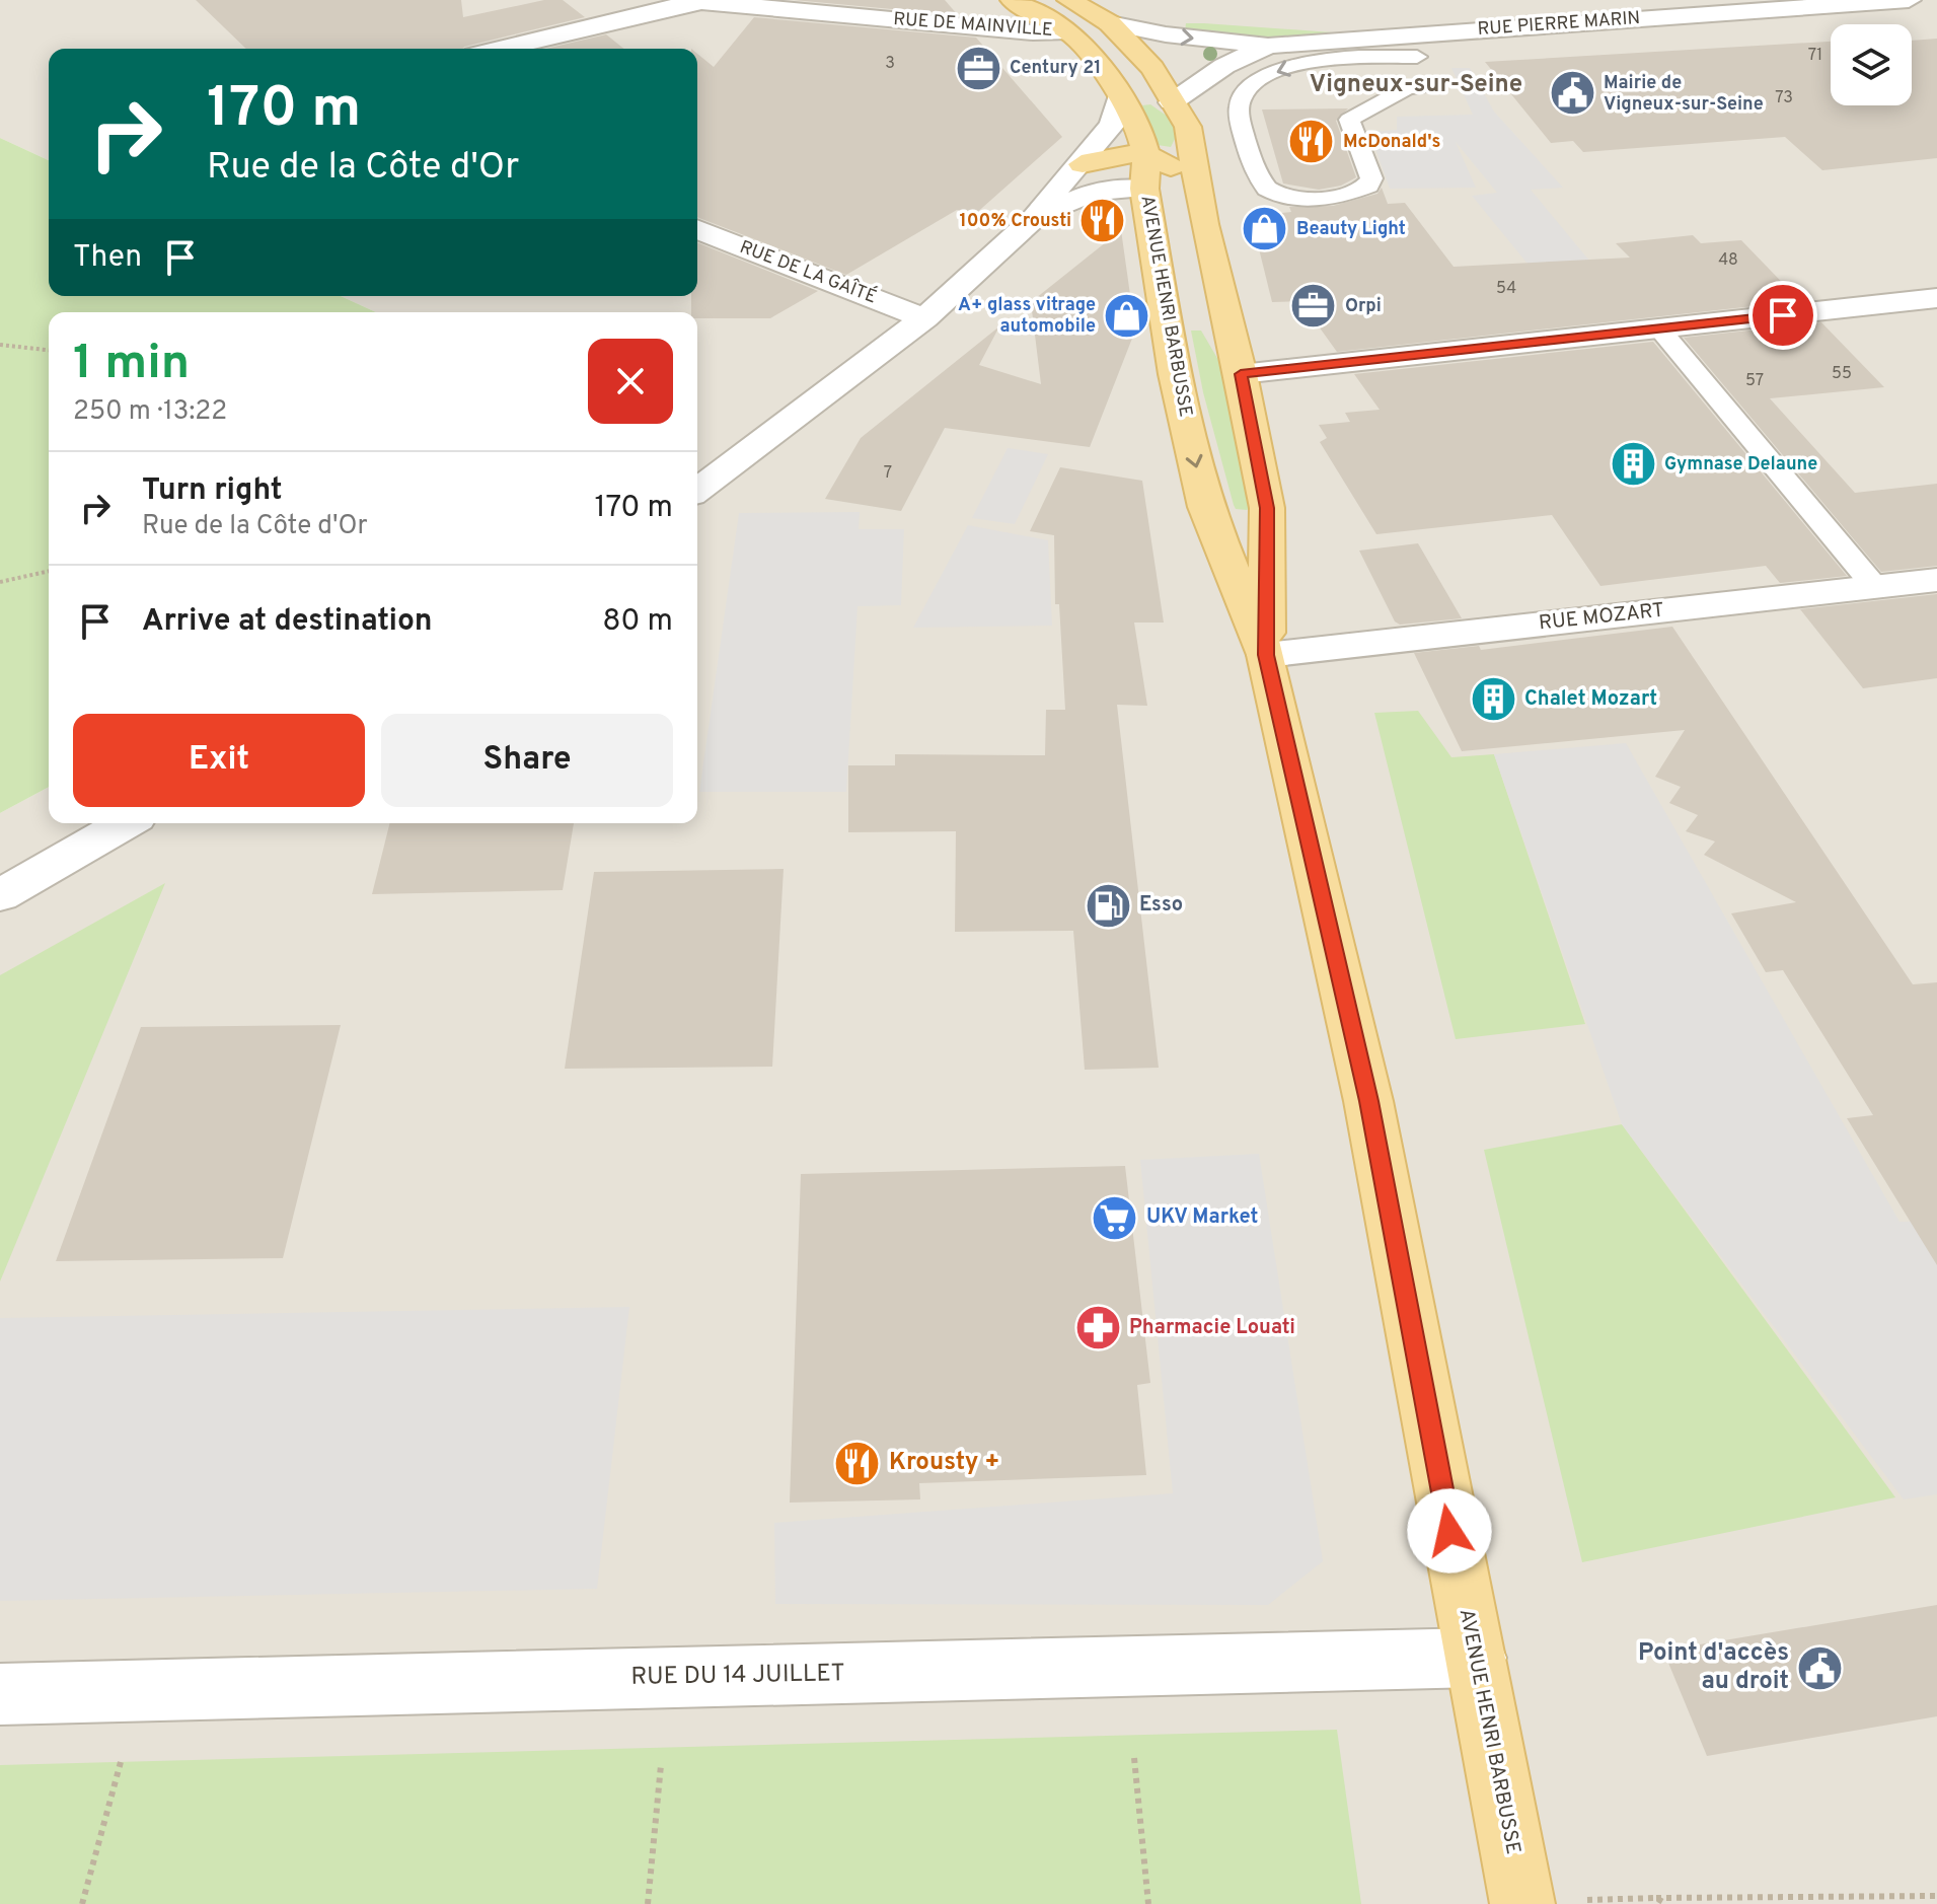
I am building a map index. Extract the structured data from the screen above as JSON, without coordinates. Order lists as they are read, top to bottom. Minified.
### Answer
{"streets":{"main road":["AVENUE HENRI BARBUSSE"],"street":["RUE PIERRE MARIN","RUE DE MAINVILLE","RUE DE LA GAÎTÉ","RUE MOZART","RUE DU 14 JUILLET"]},"crossings":[["RUE PIERRE MARIN","RUE DE MAINVILLE"],["RUE PIERRE MARIN","AVENUE HENRI BARBUSSE"],["RUE DE MAINVILLE","AVENUE HENRI BARBUSSE"],["AVENUE HENRI BARBUSSE","RUE MOZART"],["AVENUE HENRI BARBUSSE","RUE DU 14 JUILLET"]],"districts":["Vigneux-sur-Seine"],"places":{"office":["Century 21","Orpi"],"public building":["Mairie de Vigneux-sur-Seine","Point d'accès au droit"],"restaurant":["McDonald's","100% Crousti","Krousty +"],"shop":["Beauty Light","A+ glass vitrage automobile"],"building":["Gymnase Delaune","Chalet Mozart"],"fuel station":["Esso"],"supermarket":["UKV Market"],"pharmacy":["Pharmacie Louati"]},"house_numbers":["71","3","73","48","54","55","57","7"],"page":{"turn":["170 m","Rue de la Côte d'Or"],"then":"Then","heading":["1 min","250 m · 13:22"],"list":[{"name":"Turn right","note":"Rue de la Côte d'Or","value":"170 m"},{"name":"Arrive at destination","value":"80 m"}],"buttons":["Exit","Share"]}}
